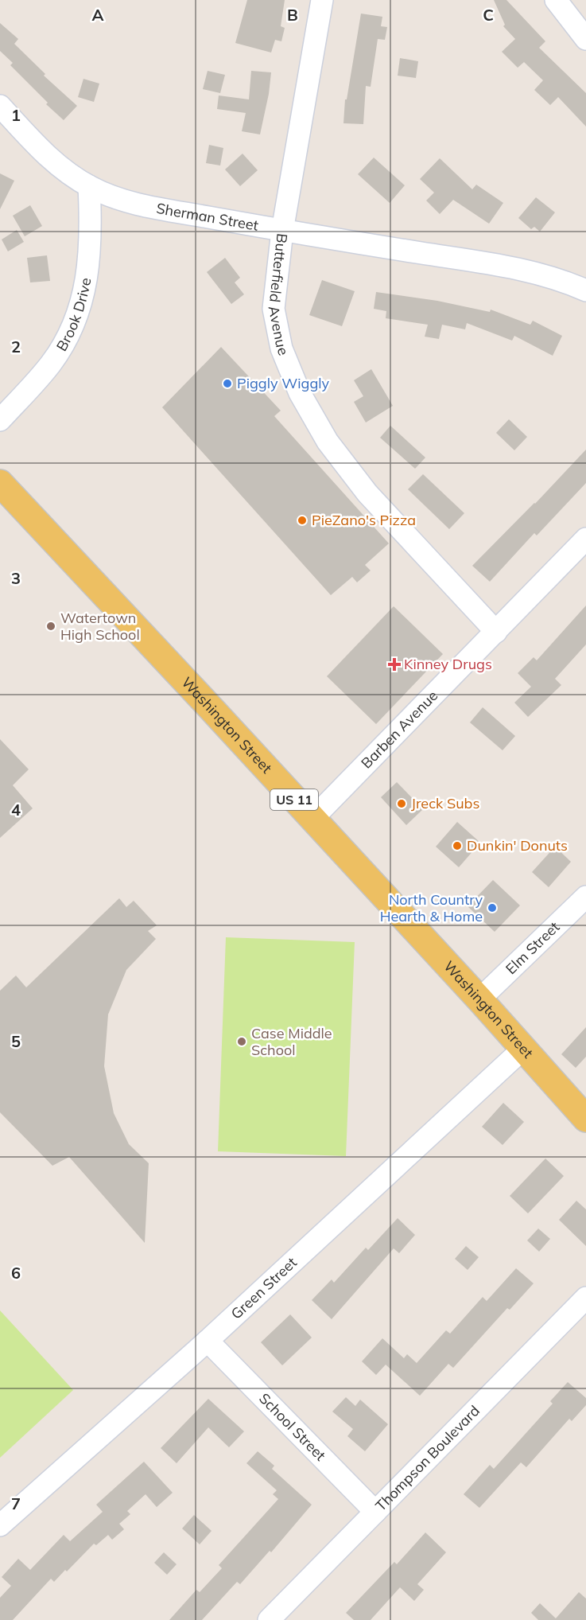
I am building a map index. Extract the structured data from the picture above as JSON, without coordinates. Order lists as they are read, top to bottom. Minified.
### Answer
{"streets":{"main road":["Washington Street","US 11"],"street":["Sherman Street","Butterfield Avenue","Brook Drive","Barben Avenue","Elm Street","Green Street","School Street","Thompson Boulevard"]},"crossings":[["Sherman Street","Butterfield Avenue"],["Sherman Street","Brook Drive"],["Butterfield Avenue","Barben Avenue"],["Washington Street","Barben Avenue"],["Washington Street","Elm Street"],["Washington Street","Green Street"],["Green Street","School Street"],["School Street","Thompson Boulevard"]],"places":{"other":["Piggly Wiggly","PieZano's Pizza","Watertown High School","Jreck Subs","Dunkin' Donuts","North Country Hearth & Home","Case Middle School"],"health":["Kinney Drugs"]},"grid":{"columns":["A","B","C"],"rows":["1","2","3","4","5","6","7"]}}
